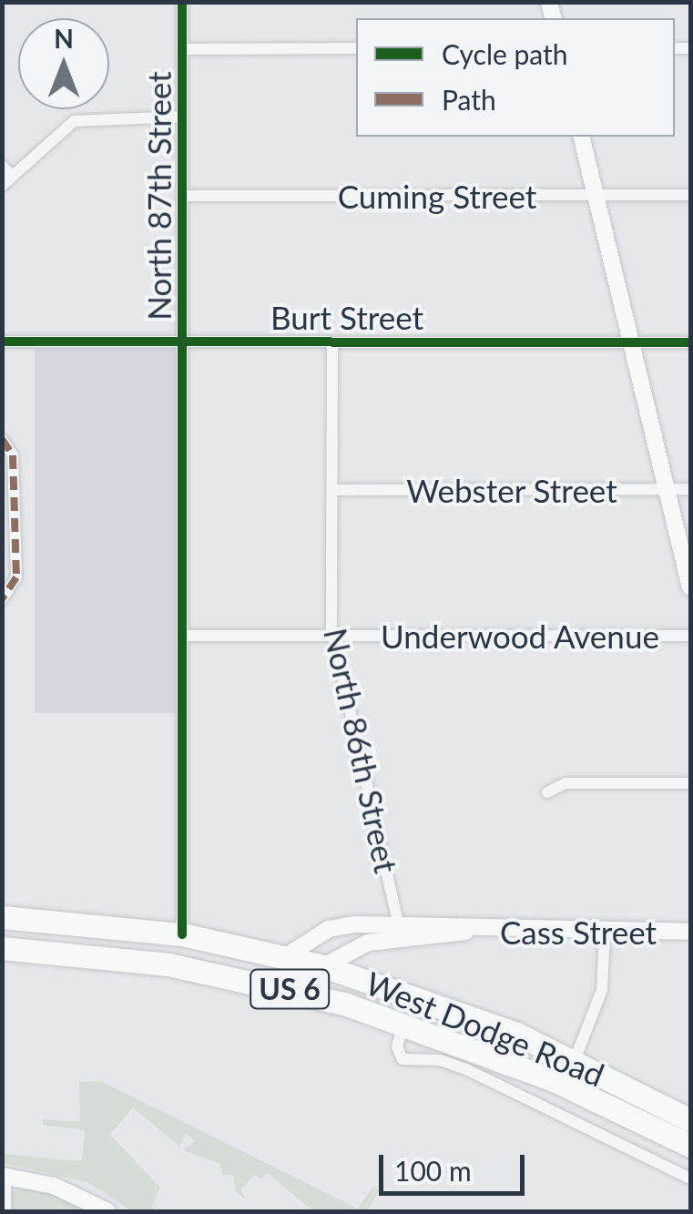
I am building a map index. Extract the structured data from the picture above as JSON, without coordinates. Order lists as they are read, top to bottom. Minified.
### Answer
{"streets":{"highway":["US 6","West Dodge Road"],"street":["North 87th Street","Cuming Street","Burt Street","Webster Street","Underwood Avenue","North 86th Street","Cass Street"]},"crossings":[["North 87th Street","Cuming Street"],["North 87th Street","Burt Street"],["North 87th Street","Underwood Avenue"],["North 87th Street","West Dodge Road"],["Burt Street","North 86th Street"],["Webster Street","North 86th Street"],["Underwood Avenue","North 86th Street"],["North 86th Street","Cass Street"],["Cass Street","West Dodge Road"]],"legend":["Cycle path","Path"],"scale_bar":"100 m","north":"top"}
